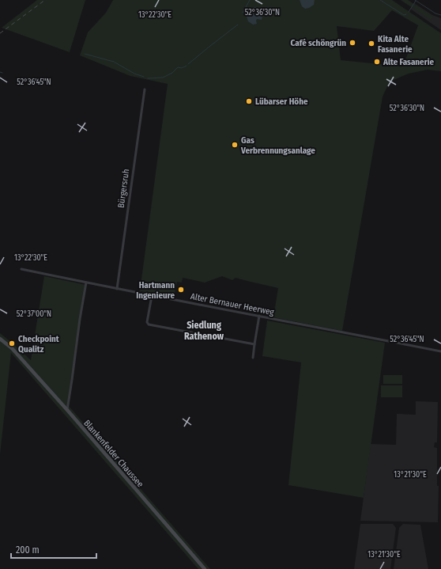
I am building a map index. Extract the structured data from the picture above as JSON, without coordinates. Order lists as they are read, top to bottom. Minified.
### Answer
{"streets":{"street":["Bürgersruh","Alter Bernauer Heerweg","Blankenfelder Chaussee"]},"crossings":[["Bürgersruh","Alter Bernauer Heerweg"]],"districts":["Siedlung Rathenow"],"places":["Café schöngrün","Kita Alte Fasanerie","Alte Fasanerie","Lübarser Höhe","Gas Verbrennungsanlage","Hartmann Ingenieure","Checkpoint Qualitz"],"scale_bar":"200 m","coordinates":["52°36'30\"N","13°22'30\"E","52°36'45\"N","52°37'00\"N","13°21'30\"E"]}
